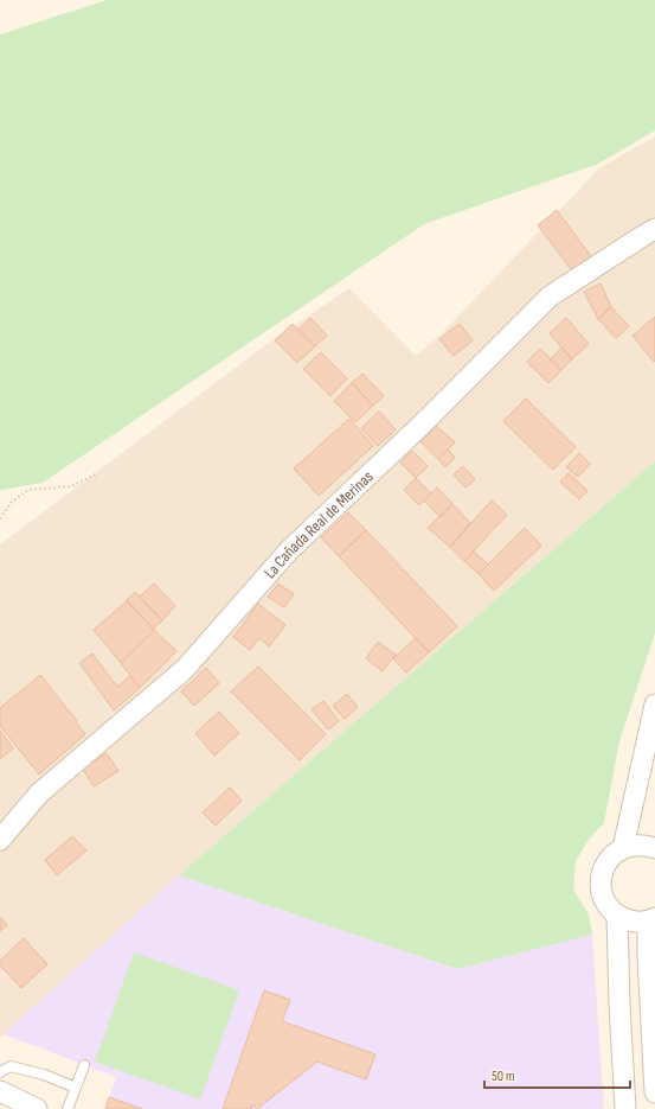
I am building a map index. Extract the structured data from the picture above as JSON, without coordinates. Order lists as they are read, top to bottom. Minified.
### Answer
{"streets":{"street":["La Cañada Real de Merinas"]},"scale_bar":"50 m"}
